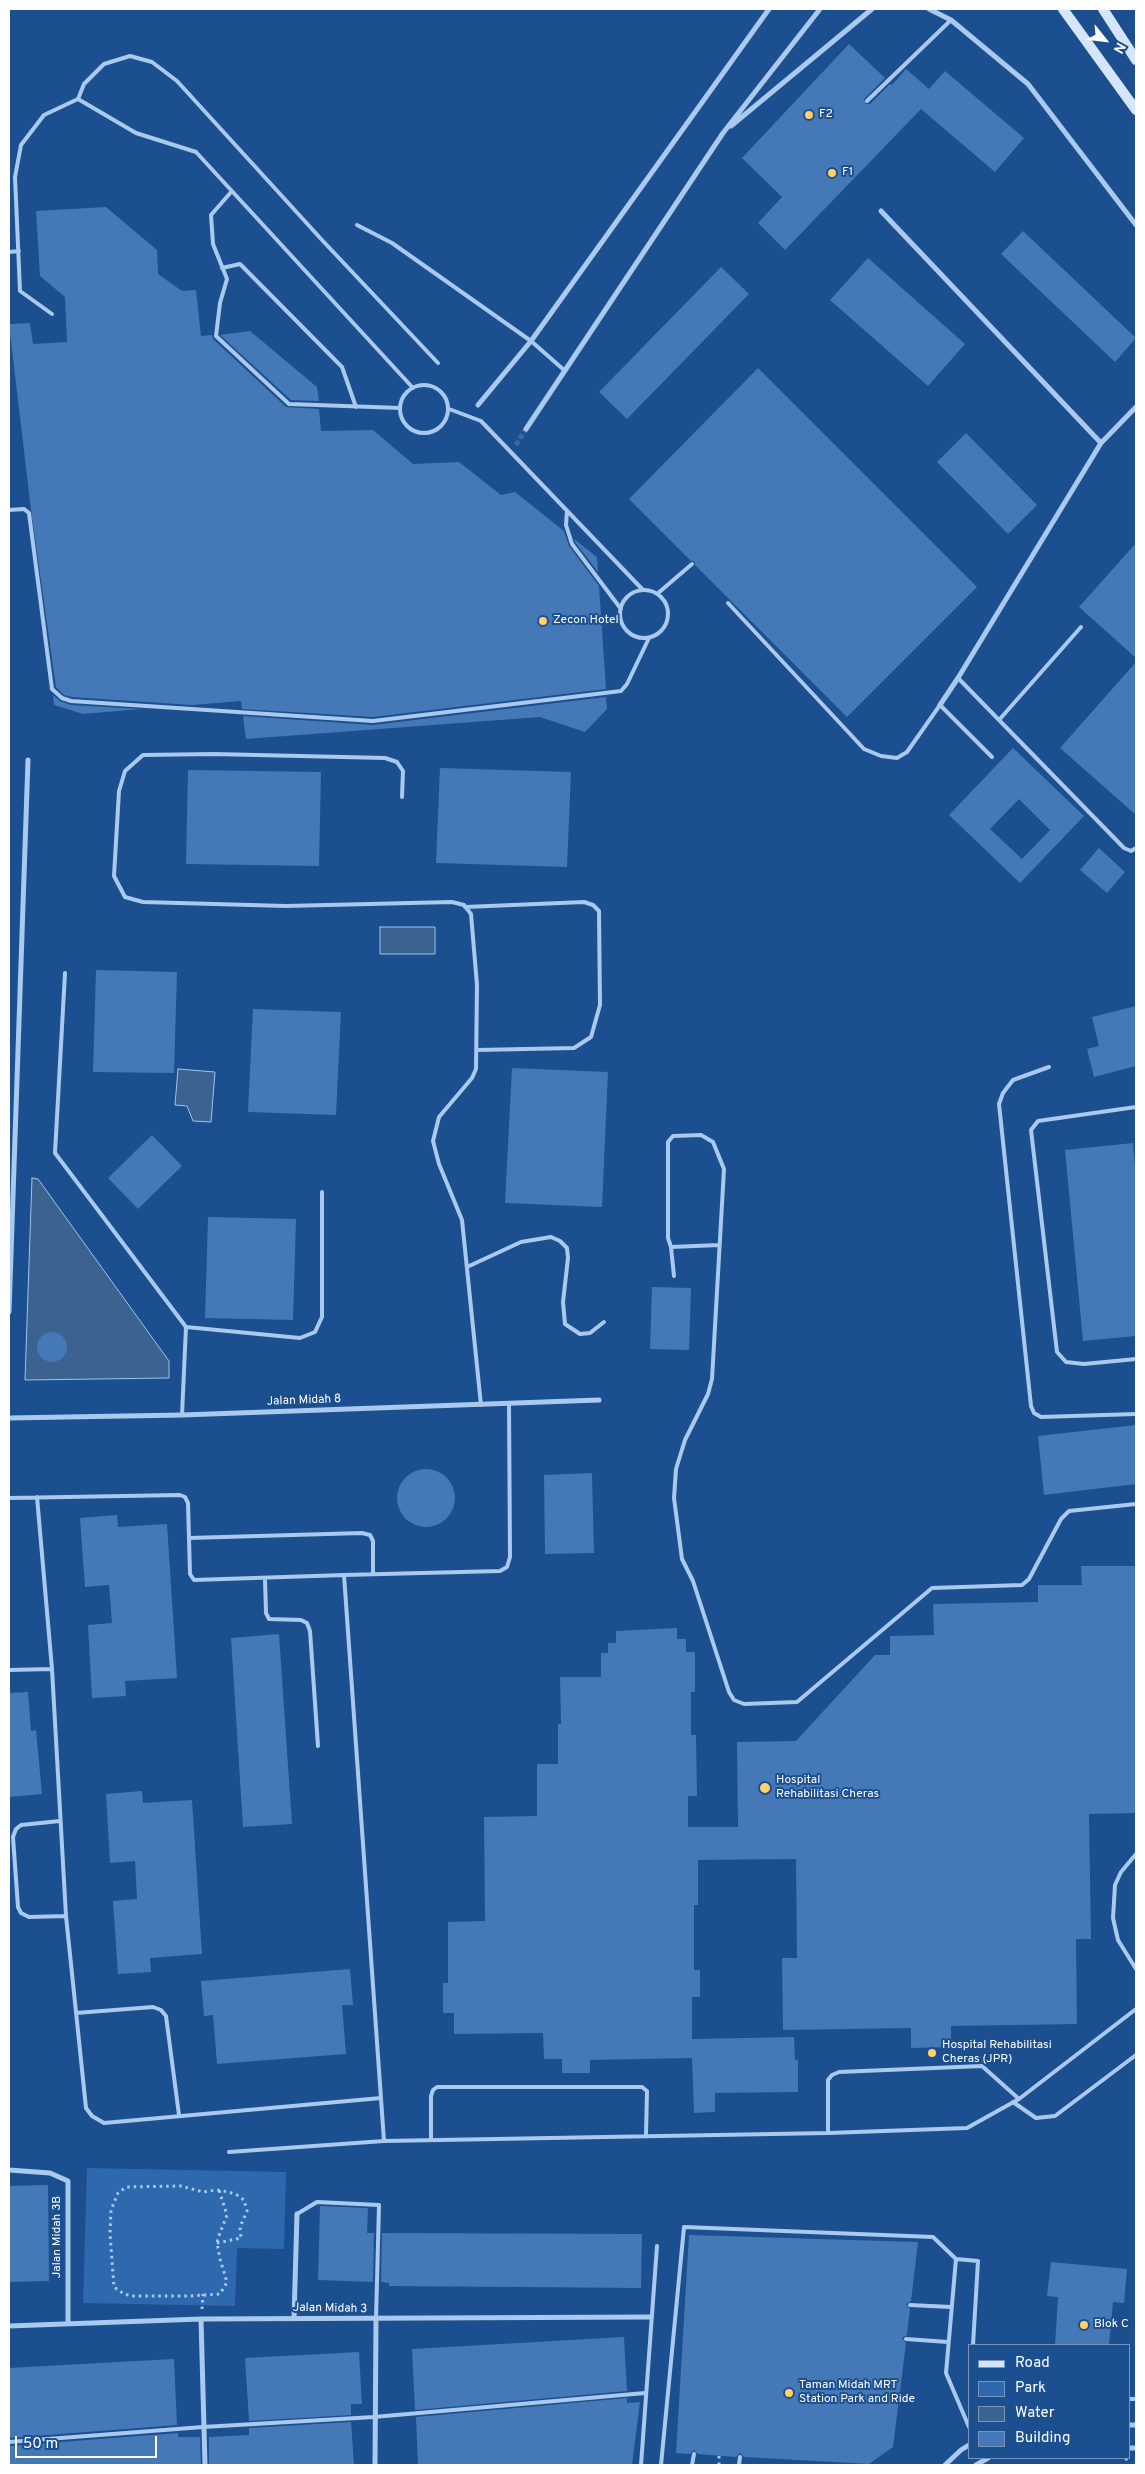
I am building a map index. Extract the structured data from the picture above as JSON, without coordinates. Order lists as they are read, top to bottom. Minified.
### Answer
{"streets":{"street":["Jalan Midah 8","Jalan Midah 3B","Jalan Midah 3"]},"crossings":[["Jalan Midah 3B","Jalan Midah 3"]],"places":["F2","F1","Zecon Hotel","Hospital Rehabilitasi Cheras","Hospital Rehabilitasi Cheras (JPR)","Blok C","Taman Midah MRT Station Park and Ride"],"legend":["Road","Park","Water","Building"],"scale_bar":"50 m","north":"bottom right"}
